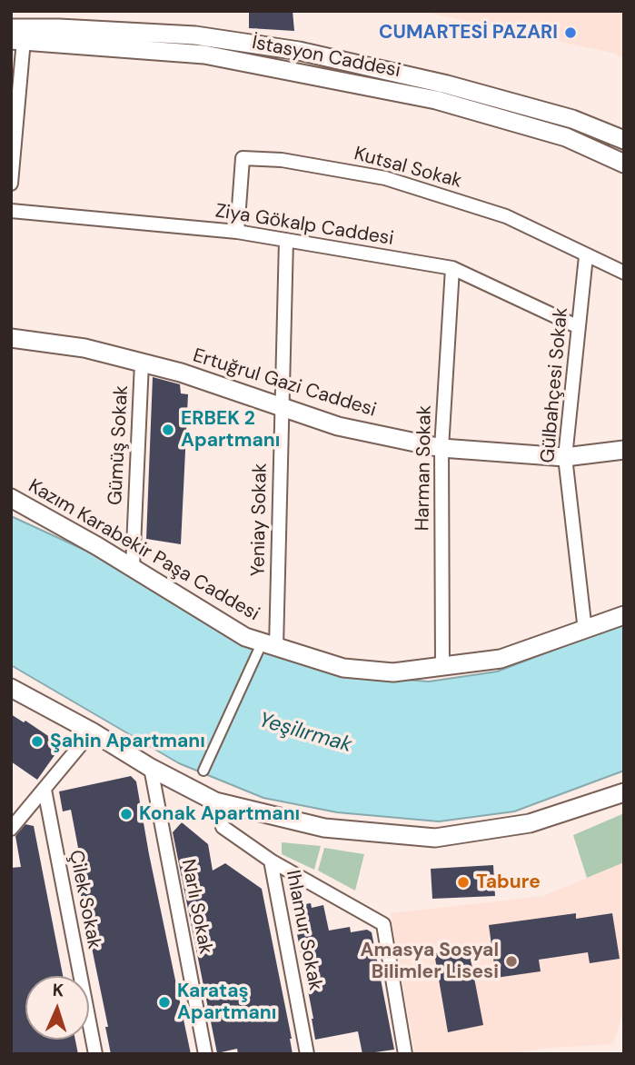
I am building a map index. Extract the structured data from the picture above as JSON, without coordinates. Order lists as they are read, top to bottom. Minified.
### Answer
{"streets":{"street":["İstasyon Caddesi","Kutsal Sokak","Ziya Gökalp Caddesi","Ertuğrul Gazi Caddesi","Gülbahçesi Sokak","Gümüş Sokak","Harman Sokak","Yeniay Sokak","Kazım Karabekir Paşa Caddesi","Çilek Sokak","Narlı Sokak","Ihlamur Sokak"]},"crossings":[["Kutsal Sokak","Ziya Gökalp Caddesi"],["Kutsal Sokak","Gülbahçesi Sokak"],["Ziya Gökalp Caddesi","Gülbahçesi Sokak"],["Ziya Gökalp Caddesi","Harman Sokak"],["Ziya Gökalp Caddesi","Yeniay Sokak"],["Ertuğrul Gazi Caddesi","Gülbahçesi Sokak"],["Ertuğrul Gazi Caddesi","Gümüş Sokak"],["Ertuğrul Gazi Caddesi","Harman Sokak"],["Ertuğrul Gazi Caddesi","Yeniay Sokak"],["Gülbahçesi Sokak","Kazım Karabekir Paşa Caddesi"],["Gümüş Sokak","Kazım Karabekir Paşa Caddesi"],["Harman Sokak","Kazım Karabekir Paşa Caddesi"],["Yeniay Sokak","Kazım Karabekir Paşa Caddesi"]],"water":["Yeşilırmak"],"places":["CUMARTESİ PAZARI","ERBEK 2 Apartmanı","Şahin Apartmanı","Konak Apartmanı","Tabure","Amasya Sosyal Bilimler Lisesi","Karataş Apartmanı"],"north":"top"}
